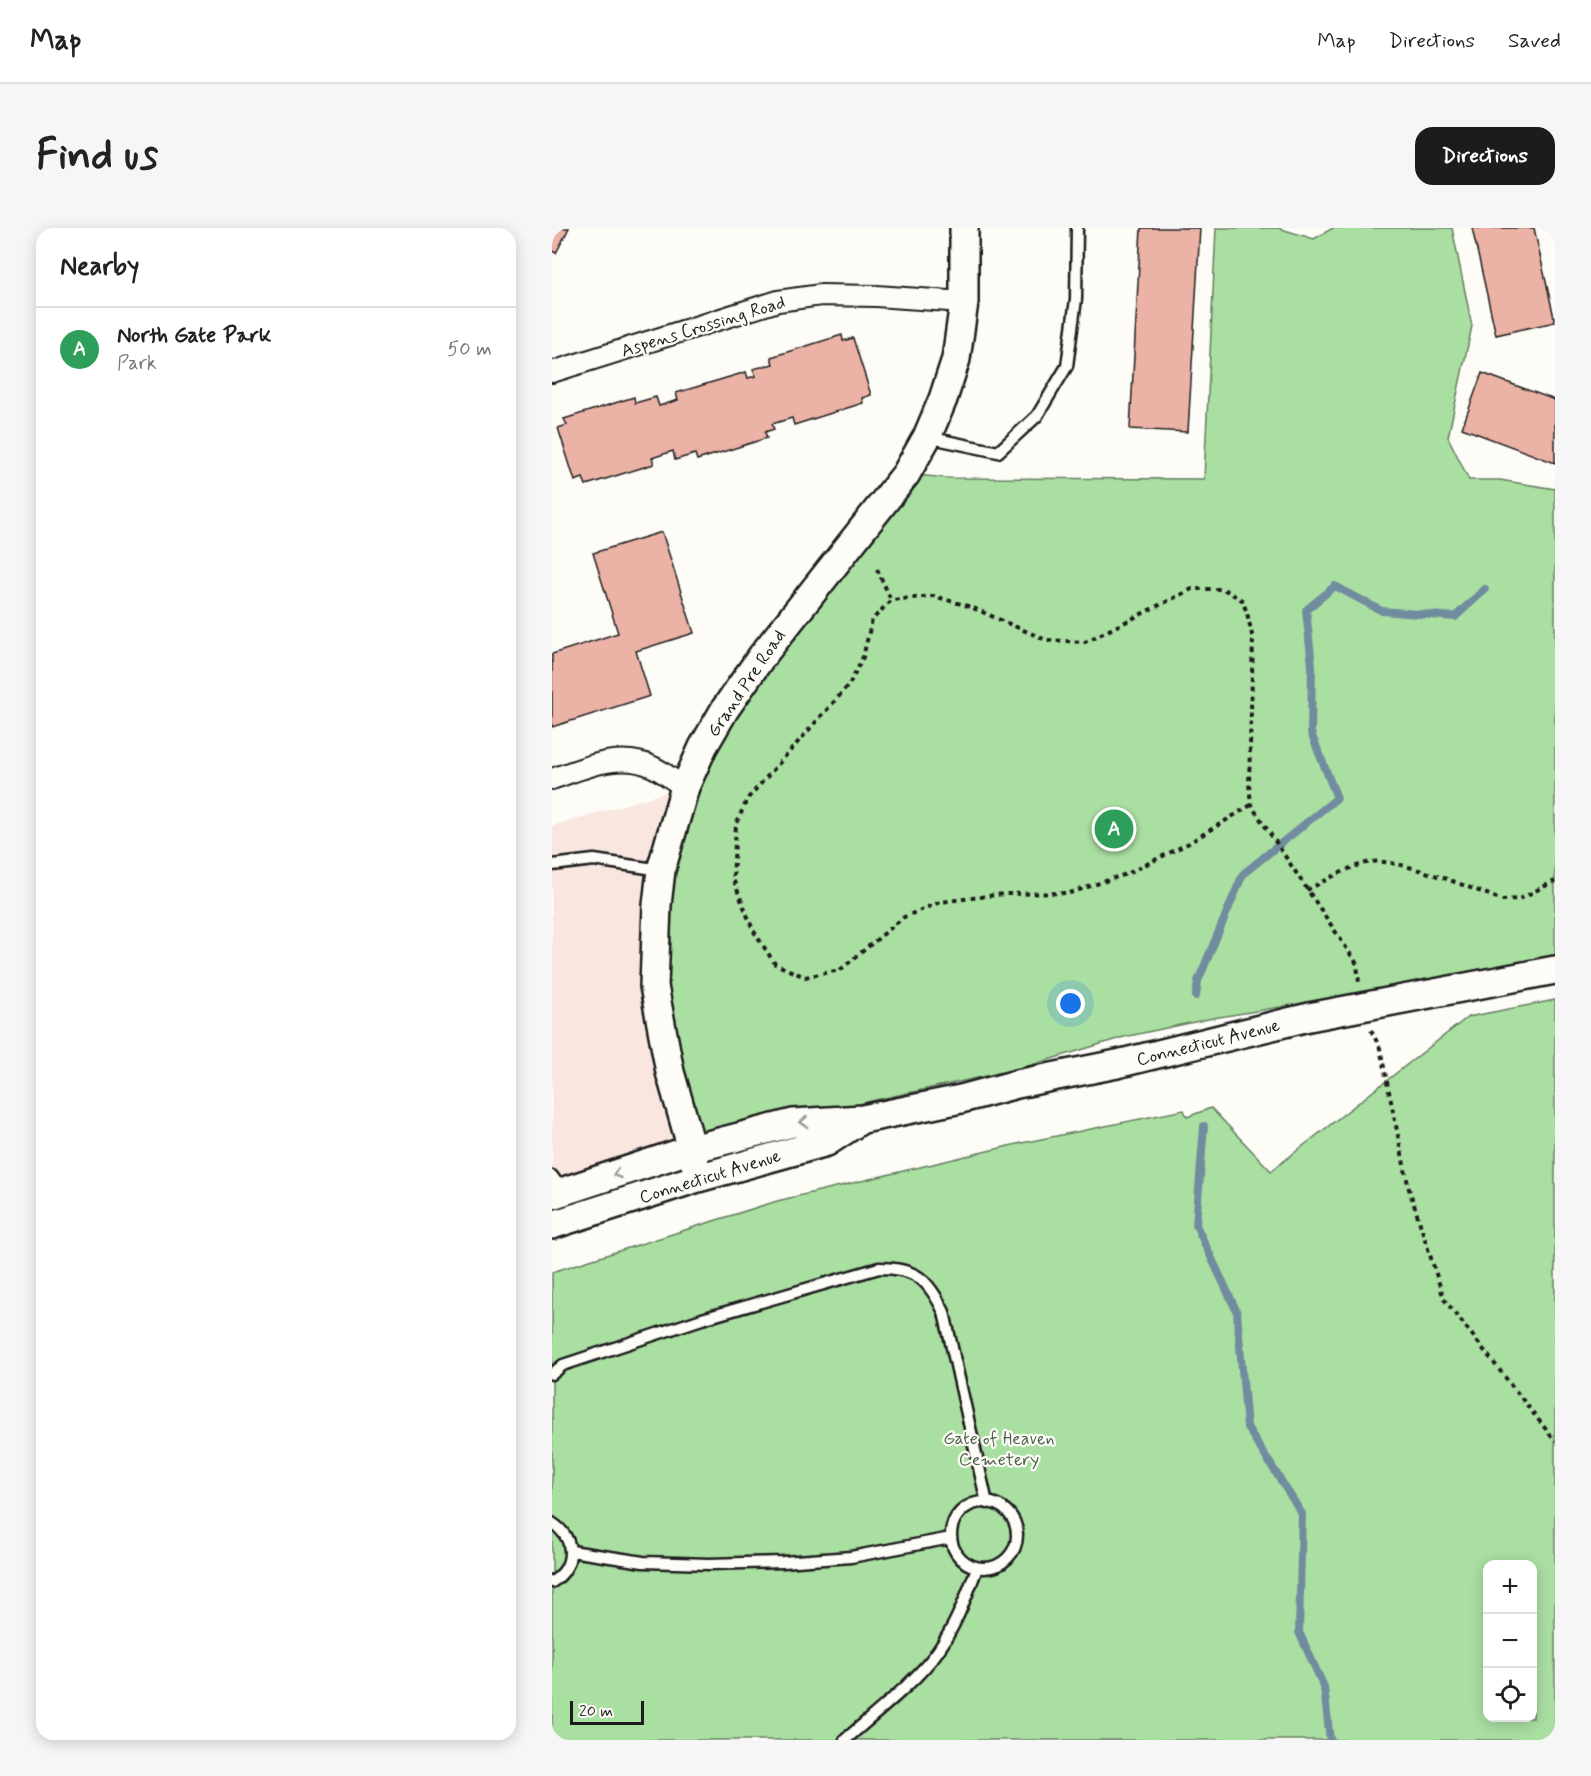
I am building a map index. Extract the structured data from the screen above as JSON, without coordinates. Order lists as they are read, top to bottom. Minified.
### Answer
{"streets":{"main road":["Grand Pre Road","Connecticut Avenue"],"street":["Aspens Crossing Road"]},"crossings":[["Aspens Crossing Road","Grand Pre Road"],["Grand Pre Road","Connecticut Avenue"]],"parks":["Gate of Heaven Cemetery"],"scale_bar":"20 m","page":{"header":"Map","nav":["Map","Directions","Saved"],"buttons":"Directions","title":"Find us","heading":"Nearby","list":[{"mark":"A","name":"North Gate Park","note":"Park","value":"50 m"}],"pins":"A","map_buttons":["+","−"],"scale":"20 m"}}
